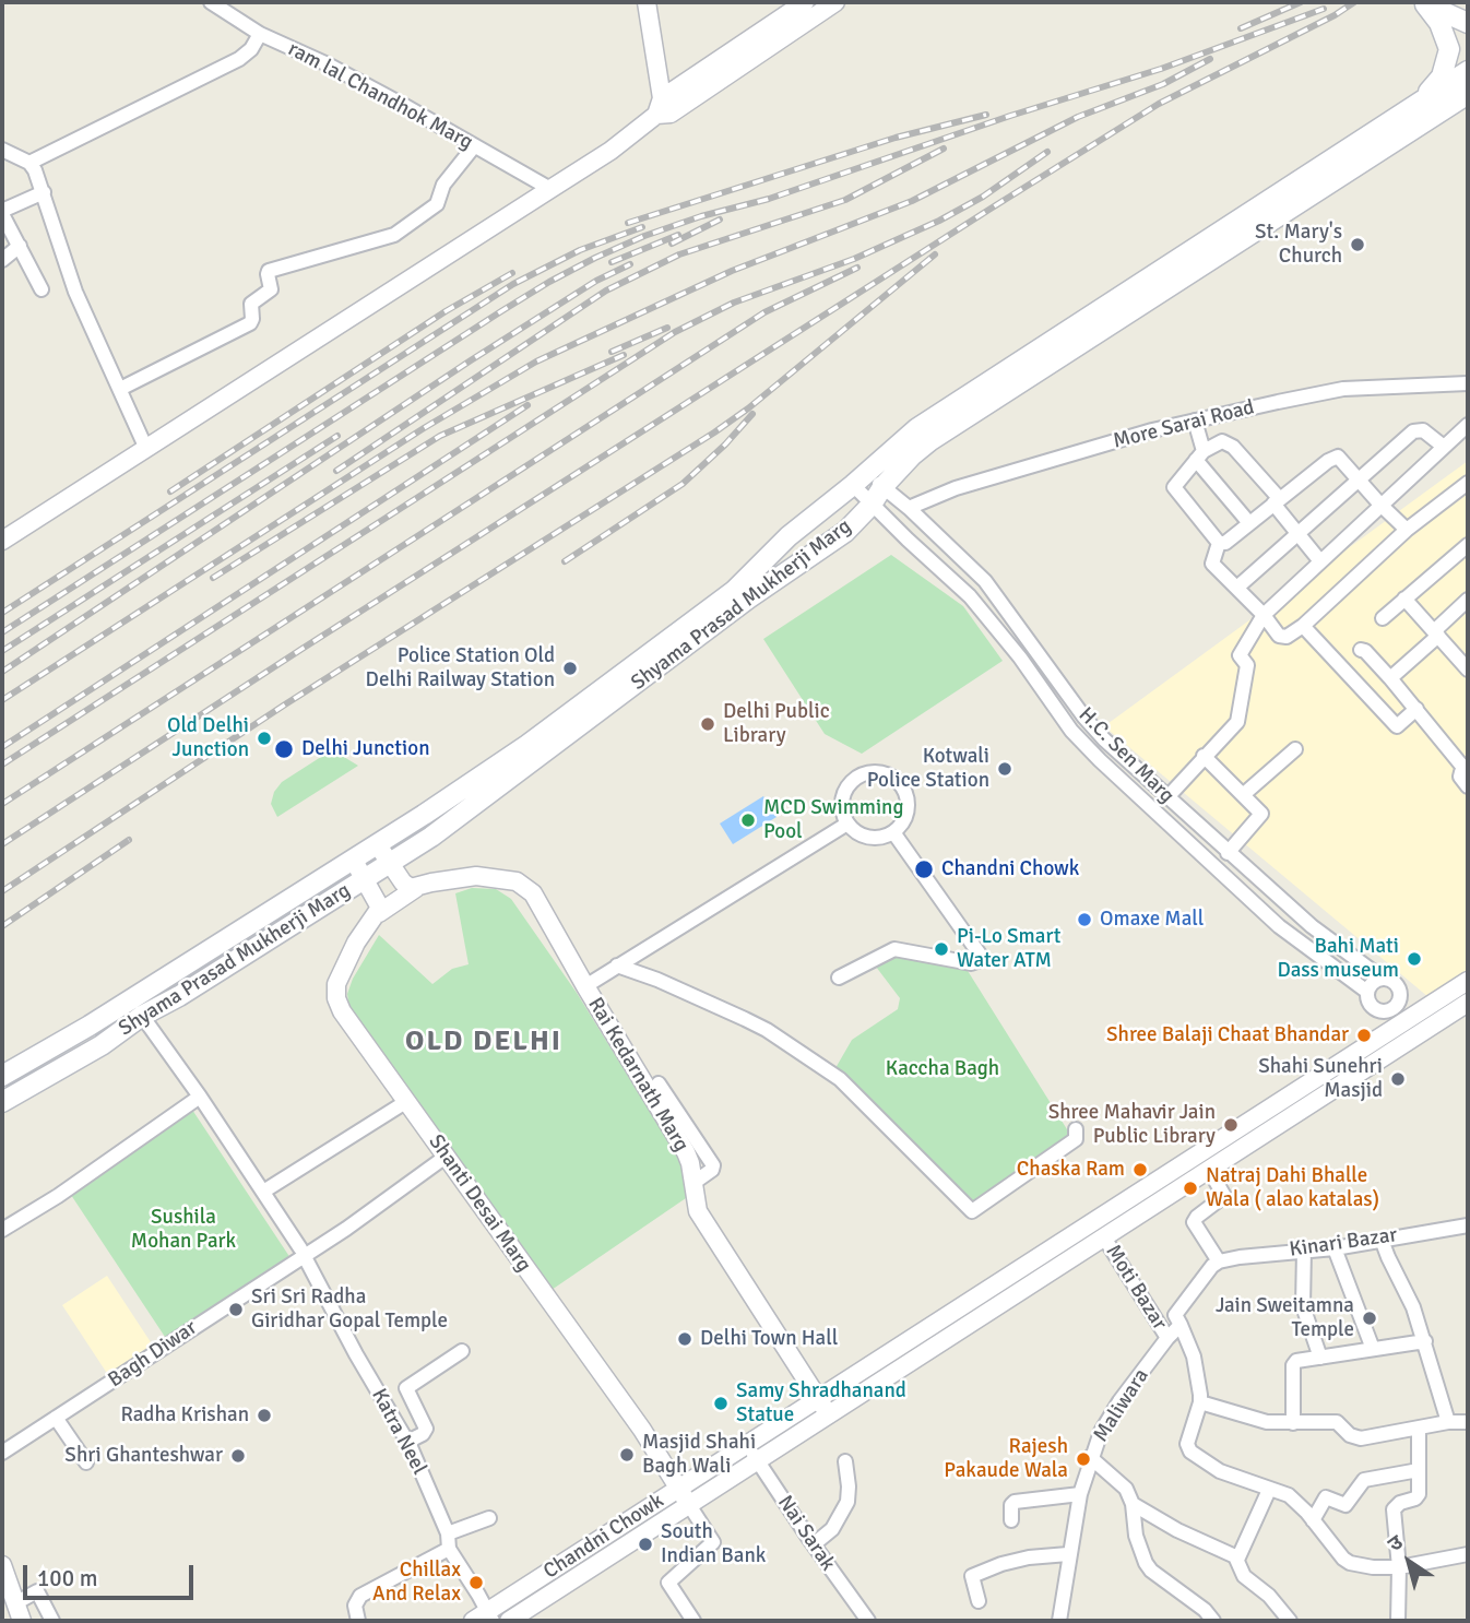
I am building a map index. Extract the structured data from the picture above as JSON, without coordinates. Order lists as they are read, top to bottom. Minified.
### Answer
{"streets":{"main road":["Shyama Prasad Mukherji Marg"],"street":["ram lal Chandhok Marg","More Sarai Road","H.C. Sen Marg","Rai Kedarnath Marg","Shanti Desai Marg","Kinari Bazar","Moti Bazar","Bagh Diwar","Maliwara","Katra Neel","Nai Sarak","Chandni Chowk"]},"crossings":[["More Sarai Road","H.C. Sen Marg"],["Shyama Prasad Mukherji Marg","H.C. Sen Marg"],["Shyama Prasad Mukherji Marg","Katra Neel"],["H.C. Sen Marg","Chandni Chowk"],["Rai Kedarnath Marg","Shanti Desai Marg"],["Rai Kedarnath Marg","Chandni Chowk"],["Shanti Desai Marg","Bagh Diwar"],["Shanti Desai Marg","Chandni Chowk"],["Kinari Bazar","Maliwara"],["Moti Bazar","Maliwara"],["Moti Bazar","Chandni Chowk"],["Bagh Diwar","Katra Neel"],["Katra Neel","Chandni Chowk"],["Nai Sarak","Chandni Chowk"]],"districts":["OLD DELHI"],"parks":["Kaccha Bagh","Sushila Mohan Park"],"places":["St. Mary's Church","Police Station Old Delhi Railway Station","Delhi Public Library","Old Delhi Junction","Delhi Junction","Kotwali Police Station","MCD Swimming Pool","Chandni Chowk","Omaxe Mall","Pi-Lo Smart Water ATM","Bahi Mati Dass museum","Shree Balaji Chaat Bhandar","Shahi Sunehri Masjid","Shree Mahavir Jain Public Library","Chaska Ram","Natraj Dahi Bhalle Wala ( alao katalas)","Sri Sri Radha Giridhar Gopal Temple","Jain Sweitamna Temple","Delhi Town Hall","Samy Shradhanand Statue","Radha Krishan","Masjid Shahi Bagh Wali","Shri Ghanteshwar","Rajesh Pakaude Wala","South Indian Bank","Chillax And Relax"],"scale_bar":"100 m","north":"top left"}
